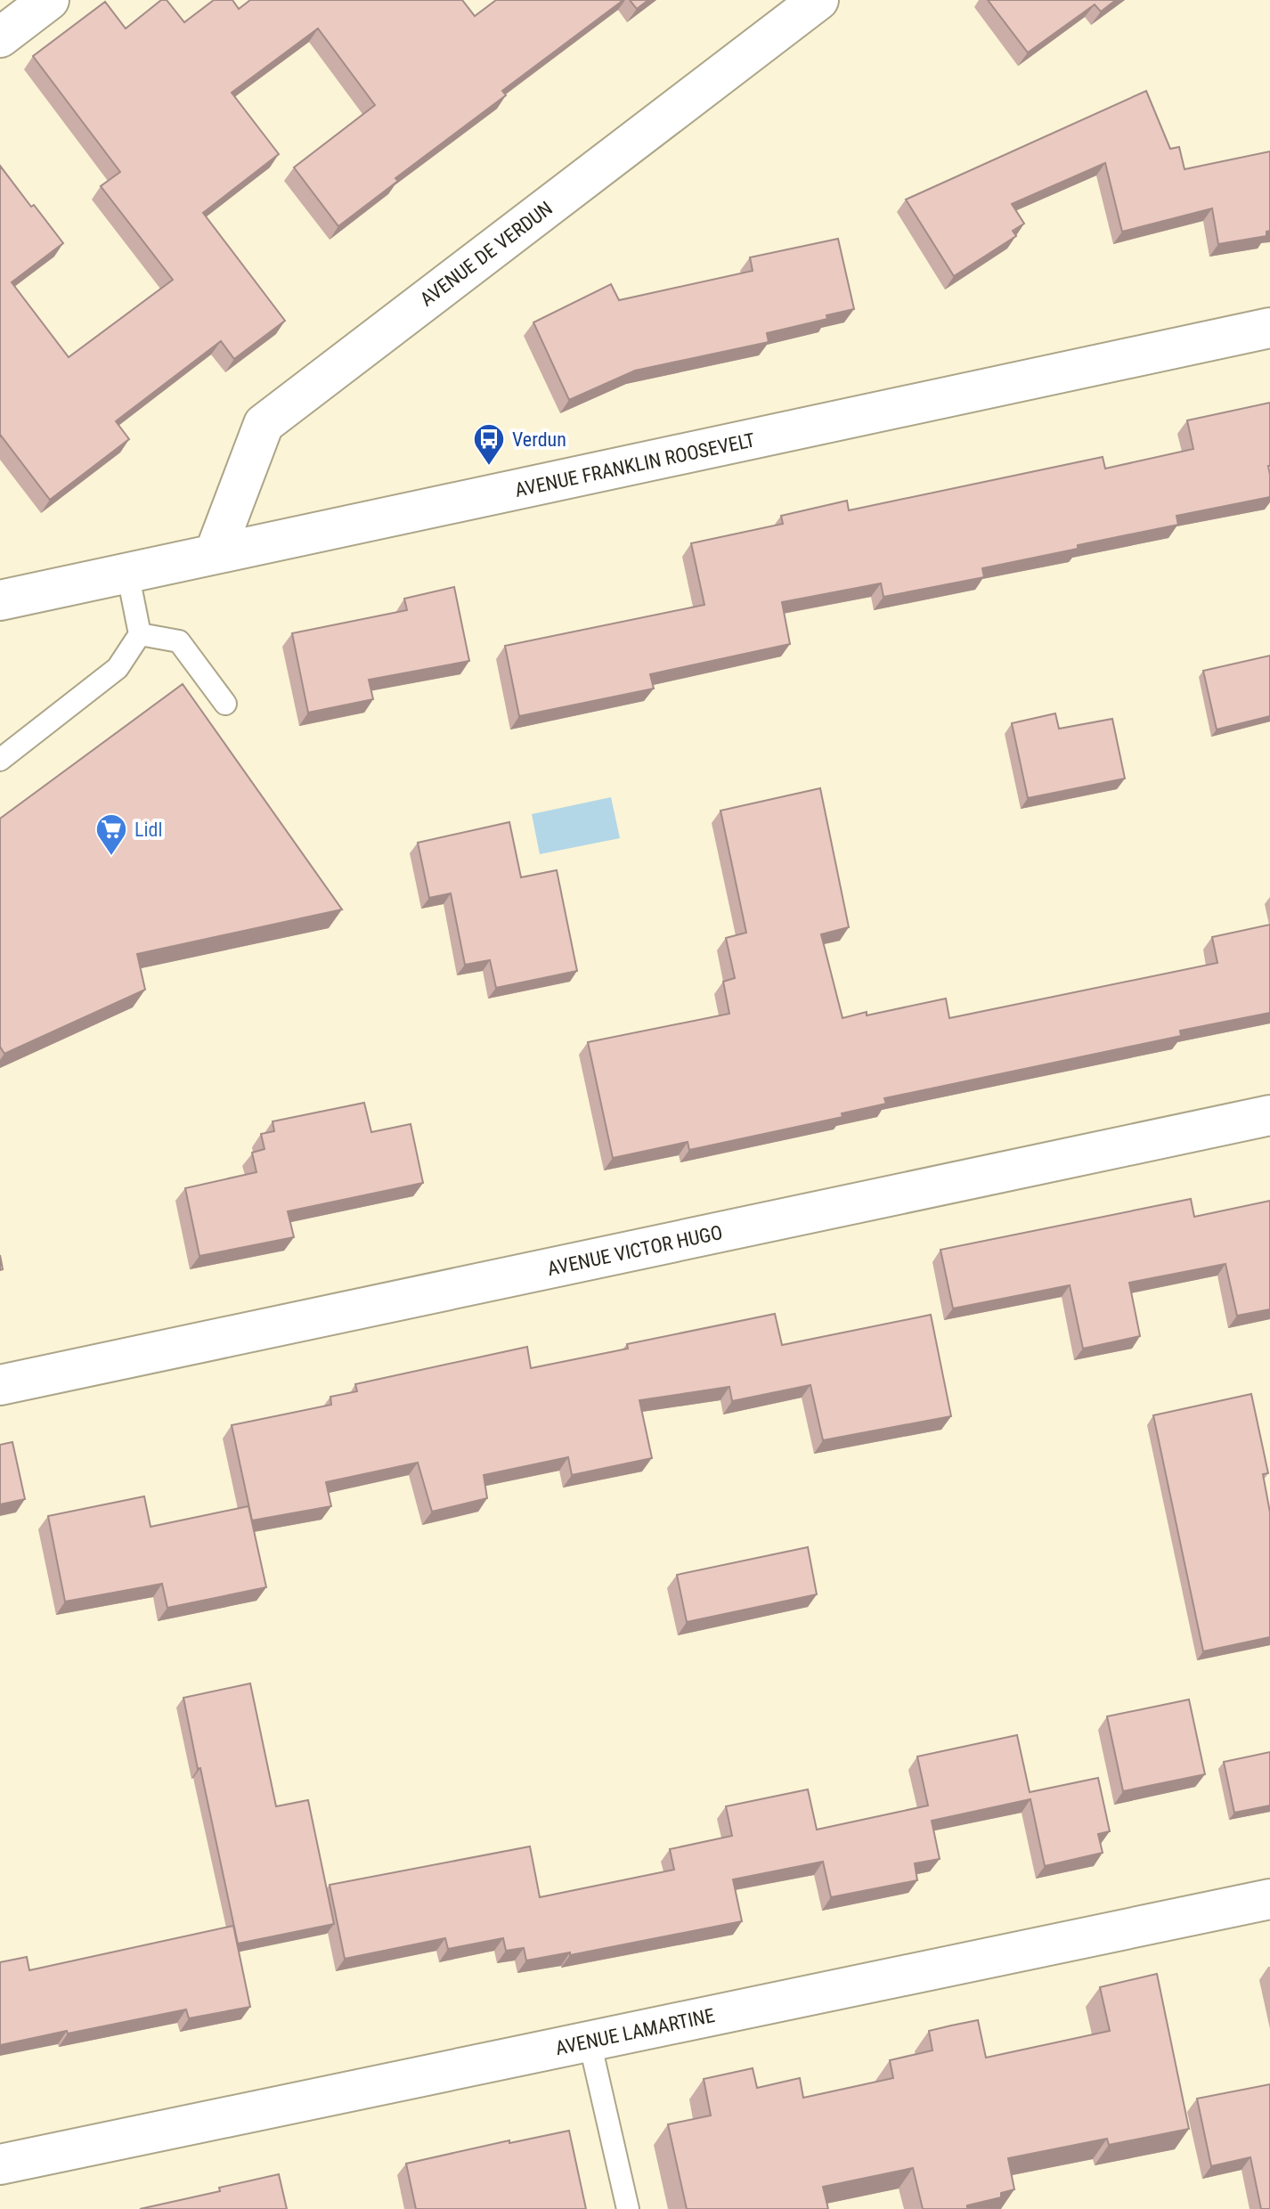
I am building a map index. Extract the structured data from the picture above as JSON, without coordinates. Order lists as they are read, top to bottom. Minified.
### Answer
{"streets":{"street":["AVENUE DE VERDUN","AVENUE FRANKLIN ROOSEVELT","AVENUE VICTOR HUGO","AVENUE LAMARTINE"]},"crossings":[["AVENUE DE VERDUN","AVENUE FRANKLIN ROOSEVELT"]],"places":{"bus stop":["Verdun"],"supermarket":["Lidl"]}}
